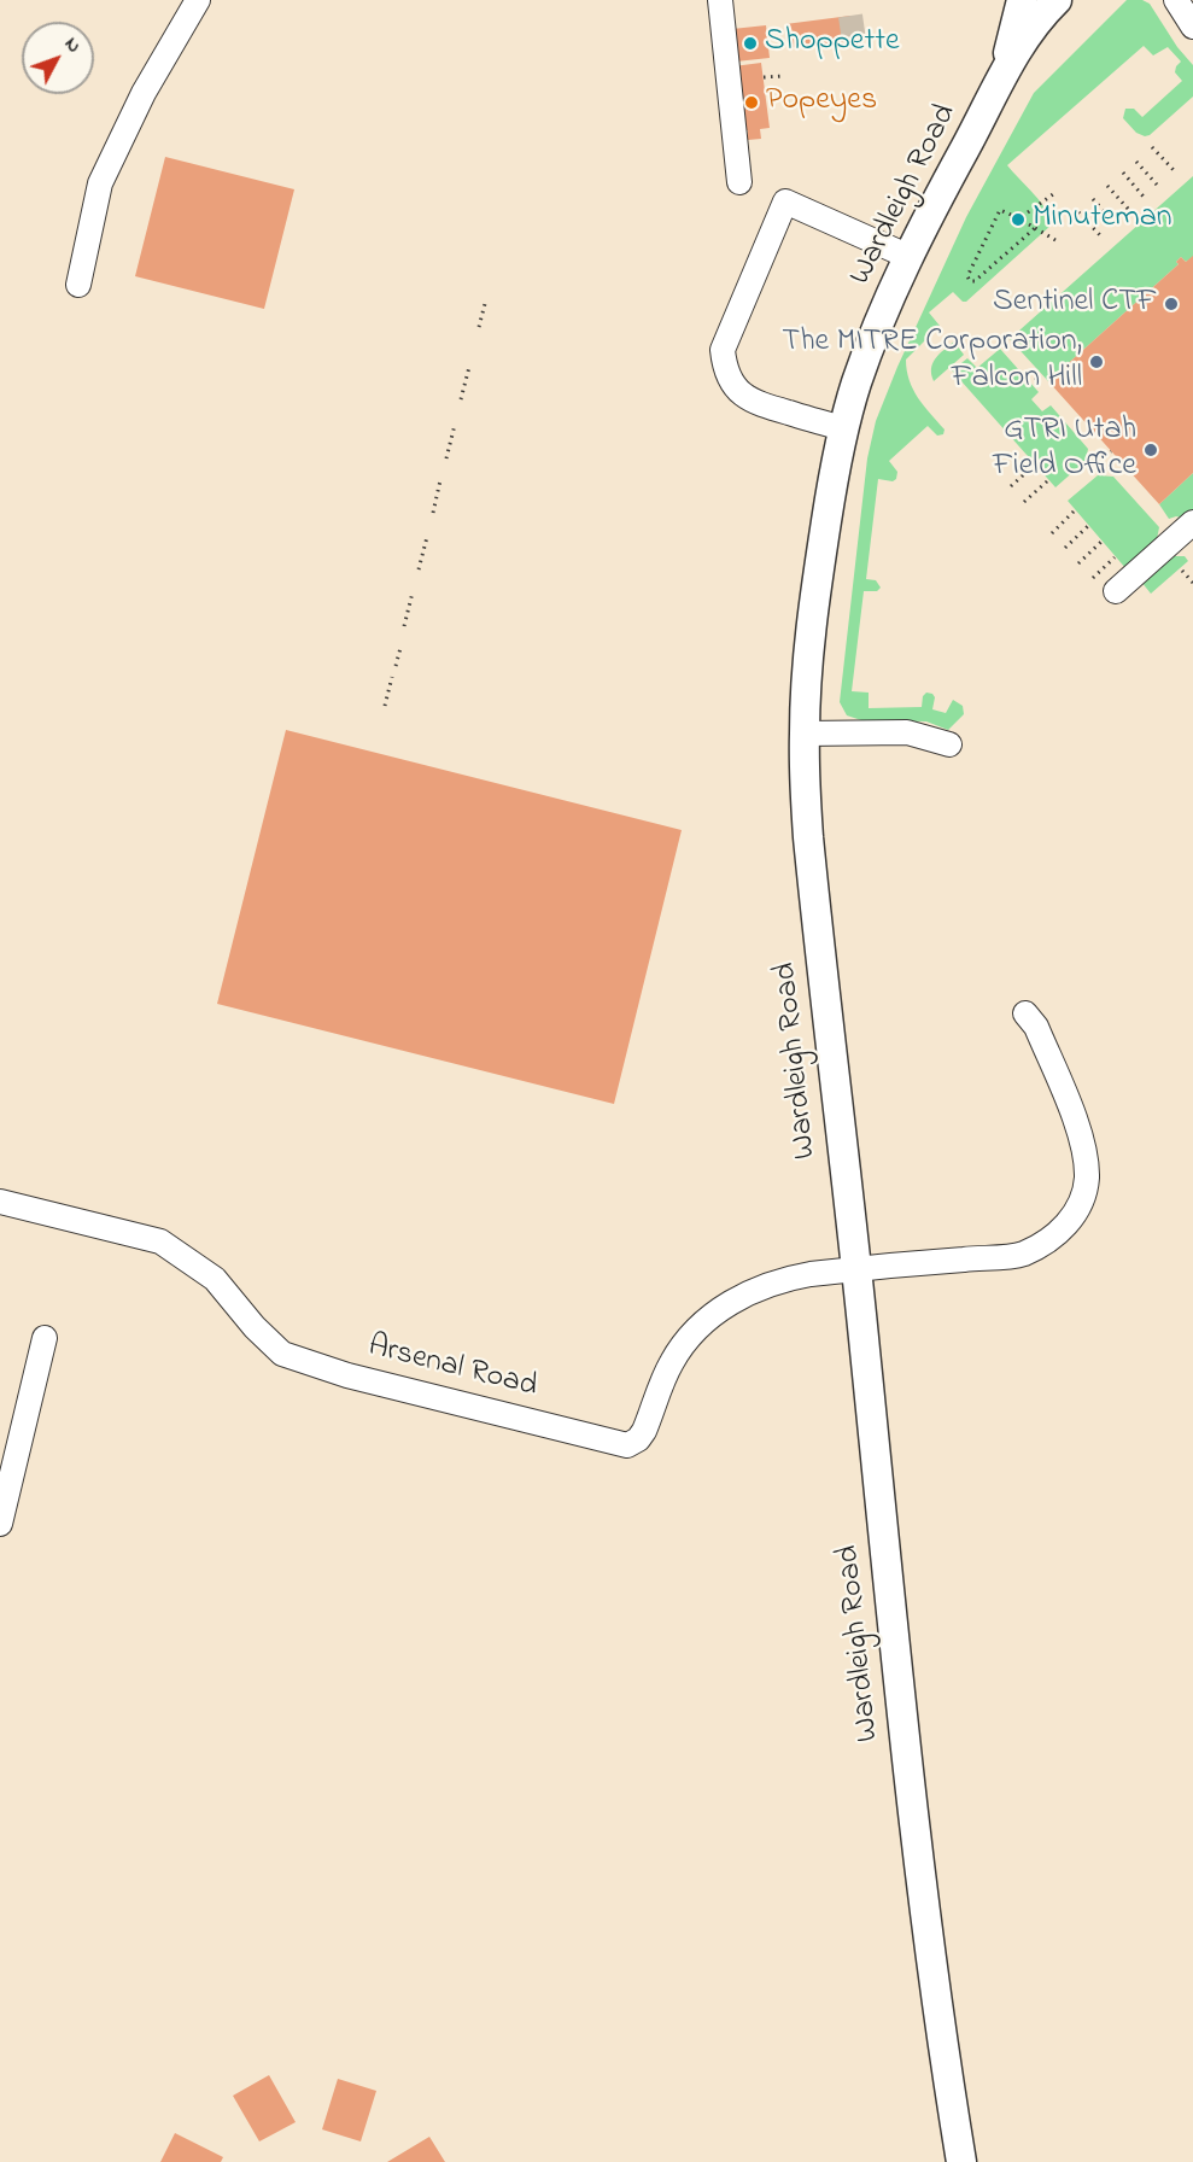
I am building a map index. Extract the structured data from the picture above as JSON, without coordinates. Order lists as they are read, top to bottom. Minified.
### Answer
{"streets":{"main road":["Wardleigh Road"],"street":["Arsenal Road"]},"crossings":[["Wardleigh Road","Arsenal Road"]],"places":["Shoppette","Popeyes","Minuteman","Sentinel CTF","The MITRE Corporation, Falcon Hill","GTRI Utah Field Office"],"north":"top right"}
